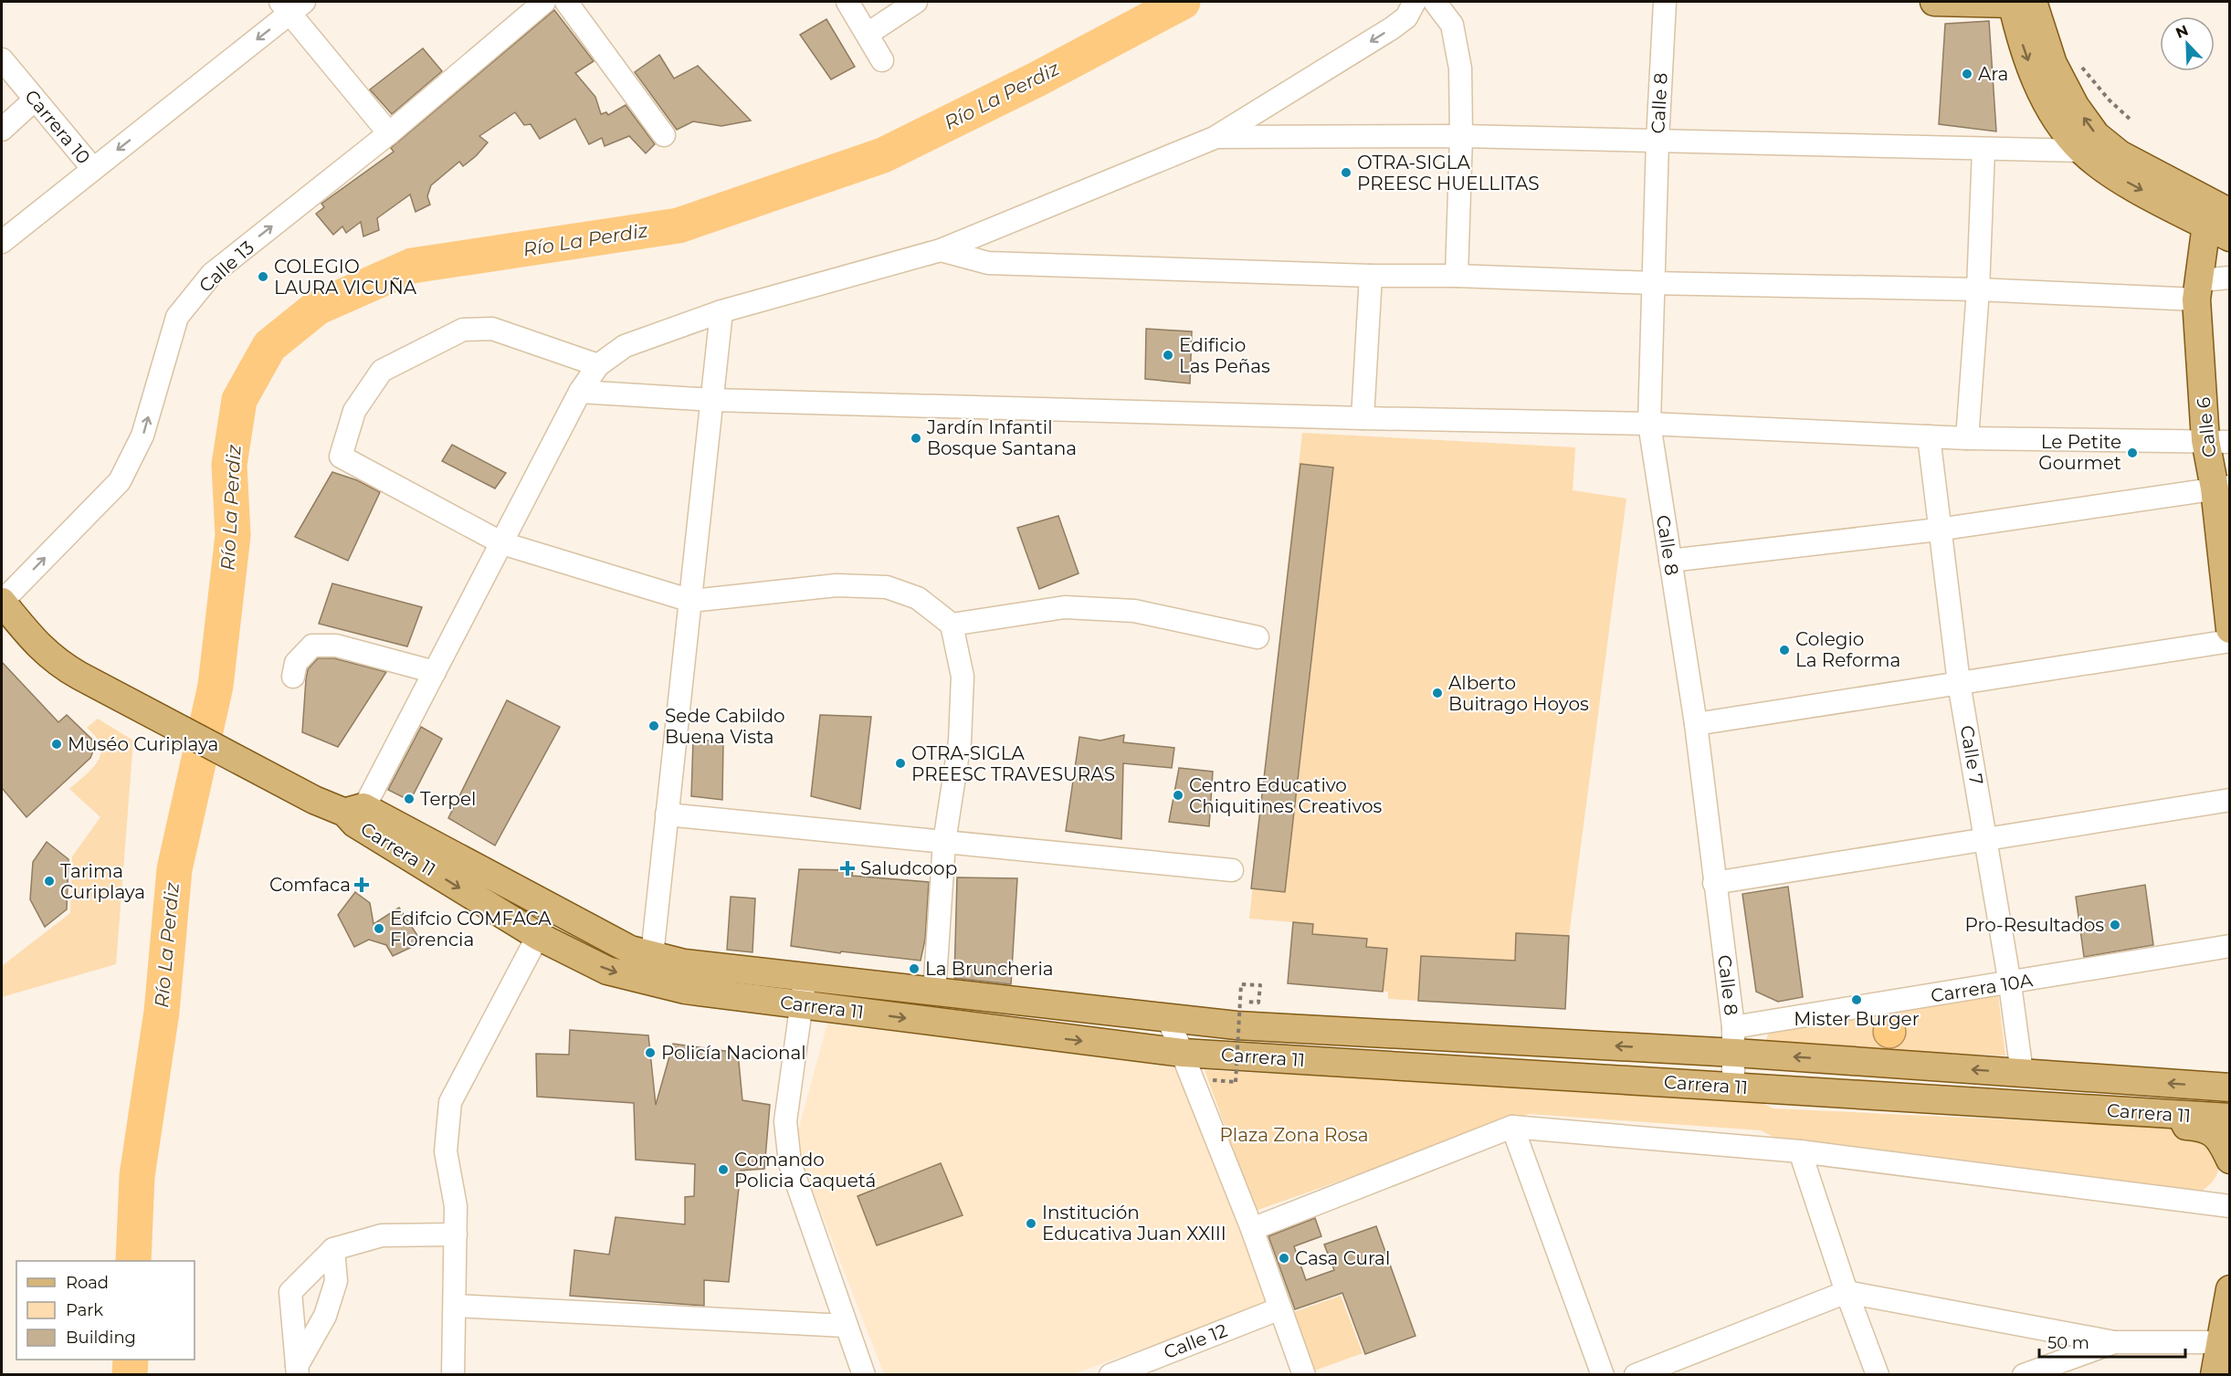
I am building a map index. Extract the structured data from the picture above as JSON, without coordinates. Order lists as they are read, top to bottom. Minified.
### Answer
{"streets":{"main road":["Calle 6","Carrera 11"],"street":["Calle 8","Carrera 10","Calle 13","Calle 7","Carrera 10A","Calle 12"]},"crossings":[["Calle 8","Carrera 11"],["Calle 8","Carrera 10A"],["Calle 13","Carrera 11"],["Calle 7","Carrera 11"],["Calle 7","Carrera 10A"],["Carrera 11","Carrera 10A"]],"water":["Río La Perdiz"],"parks":["Plaza Zona Rosa"],"places":{"other":["Ara","OTRA-SIGLA PREESC HUELLITAS","COLEGIO LAURA VICUÑA","Edificio Las Peñas","Jardín Infantil Bosque Santana","Le Petite Gourmet","Colegio La Reforma","Alberto Buitrago Hoyos","Sede Cabildo Buena Vista","Muséo Curiplaya","OTRA-SIGLA PREESC TRAVESURAS","Centro Educativo Chiquitines Creativos","Terpel","Tarima Curiplaya","Pro-Resultados","Edifcio COMFACA Florencia","La Bruncheria","Mister Burger","Policía Nacional","Comando Policia Caquetá","Institución Educativa Juan XXIII","Casa Cural"],"health":["Saludcoop","Comfaca"]},"legend":["Road","Park","Building"],"scale_bar":"50 m","north":"top left"}
